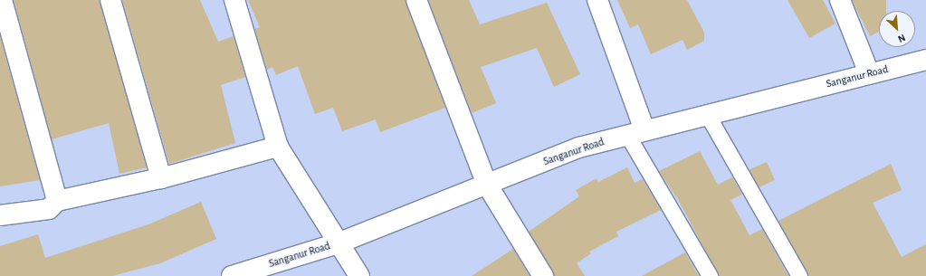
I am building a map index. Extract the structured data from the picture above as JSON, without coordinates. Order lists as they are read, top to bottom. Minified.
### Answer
{"streets":{"street":["Sanganur Road"]},"north":"bottom right"}
